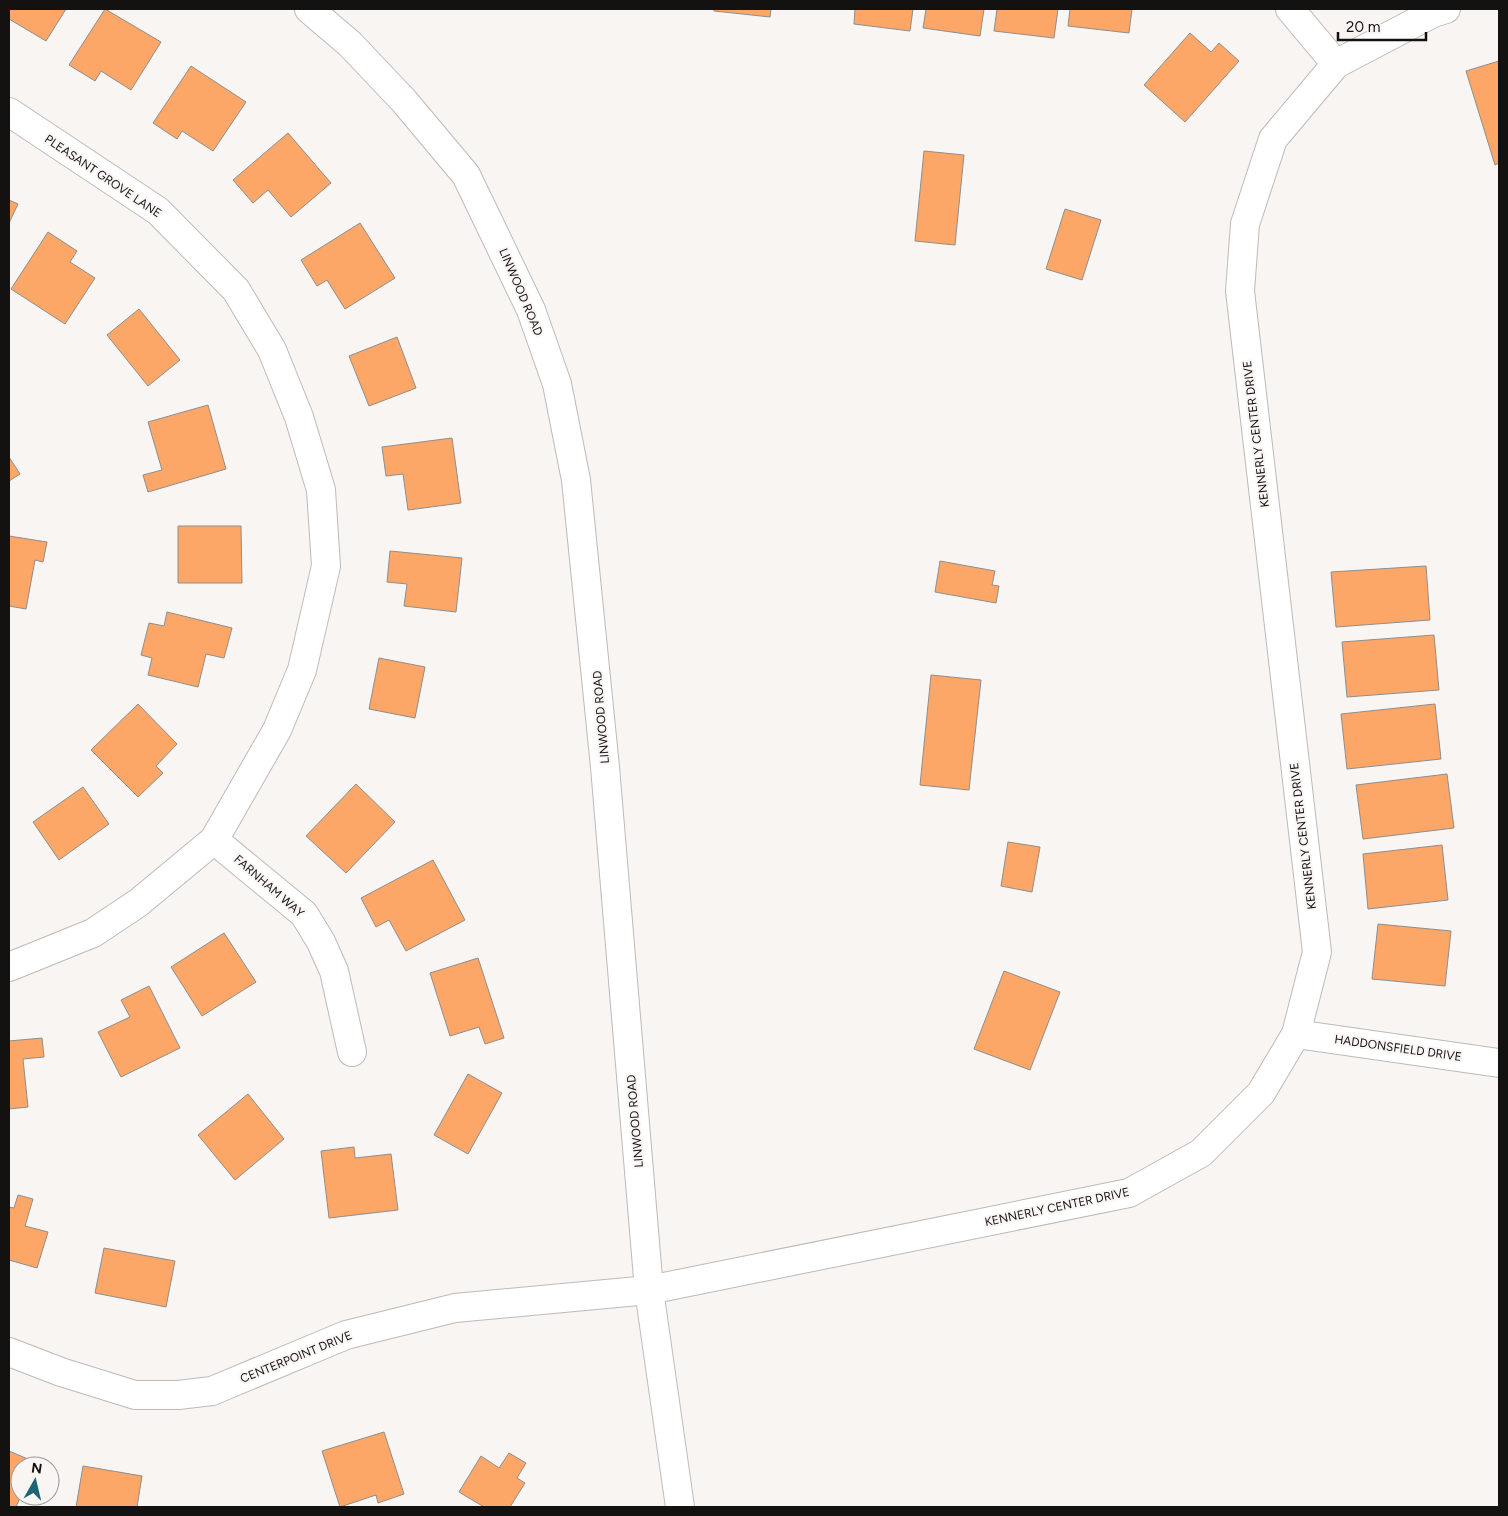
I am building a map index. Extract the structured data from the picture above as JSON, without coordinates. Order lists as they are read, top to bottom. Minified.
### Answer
{"streets":{"street":["PLEASANT GROVE LANE","LINWOOD ROAD","KENNERLY CENTER DRIVE","FARNHAM WAY","HADDONSFIELD DRIVE","CENTERPOINT DRIVE"]},"crossings":[["PLEASANT GROVE LANE","FARNHAM WAY"],["LINWOOD ROAD","KENNERLY CENTER DRIVE"],["LINWOOD ROAD","CENTERPOINT DRIVE"],["KENNERLY CENTER DRIVE","HADDONSFIELD DRIVE"],["KENNERLY CENTER DRIVE","CENTERPOINT DRIVE"]],"scale_bar":"20 m","north":"top"}
